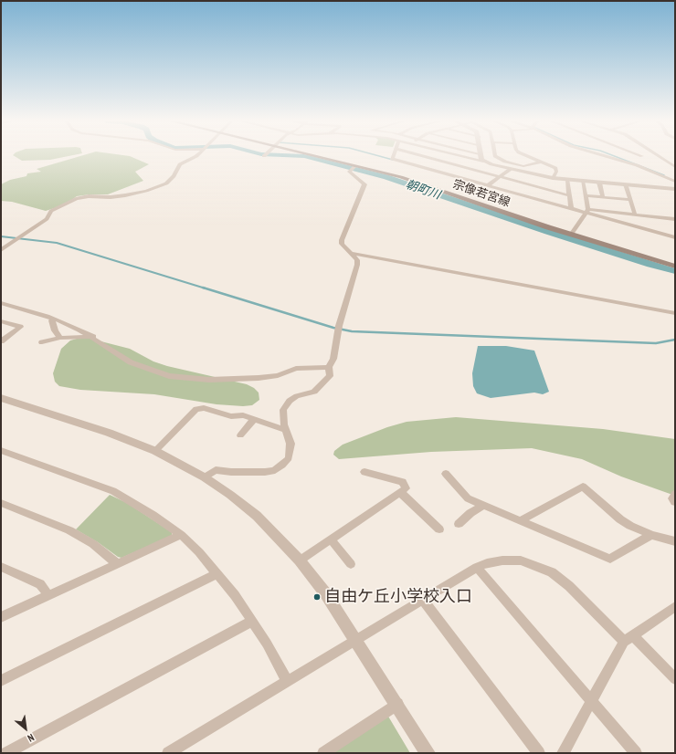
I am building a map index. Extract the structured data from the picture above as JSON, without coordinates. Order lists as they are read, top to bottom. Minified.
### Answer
{"streets":{"main road":["宗像若宮線"]},"water":["朝町川"],"places":["自由ケ丘小学校入口"],"north":"bottom right"}
